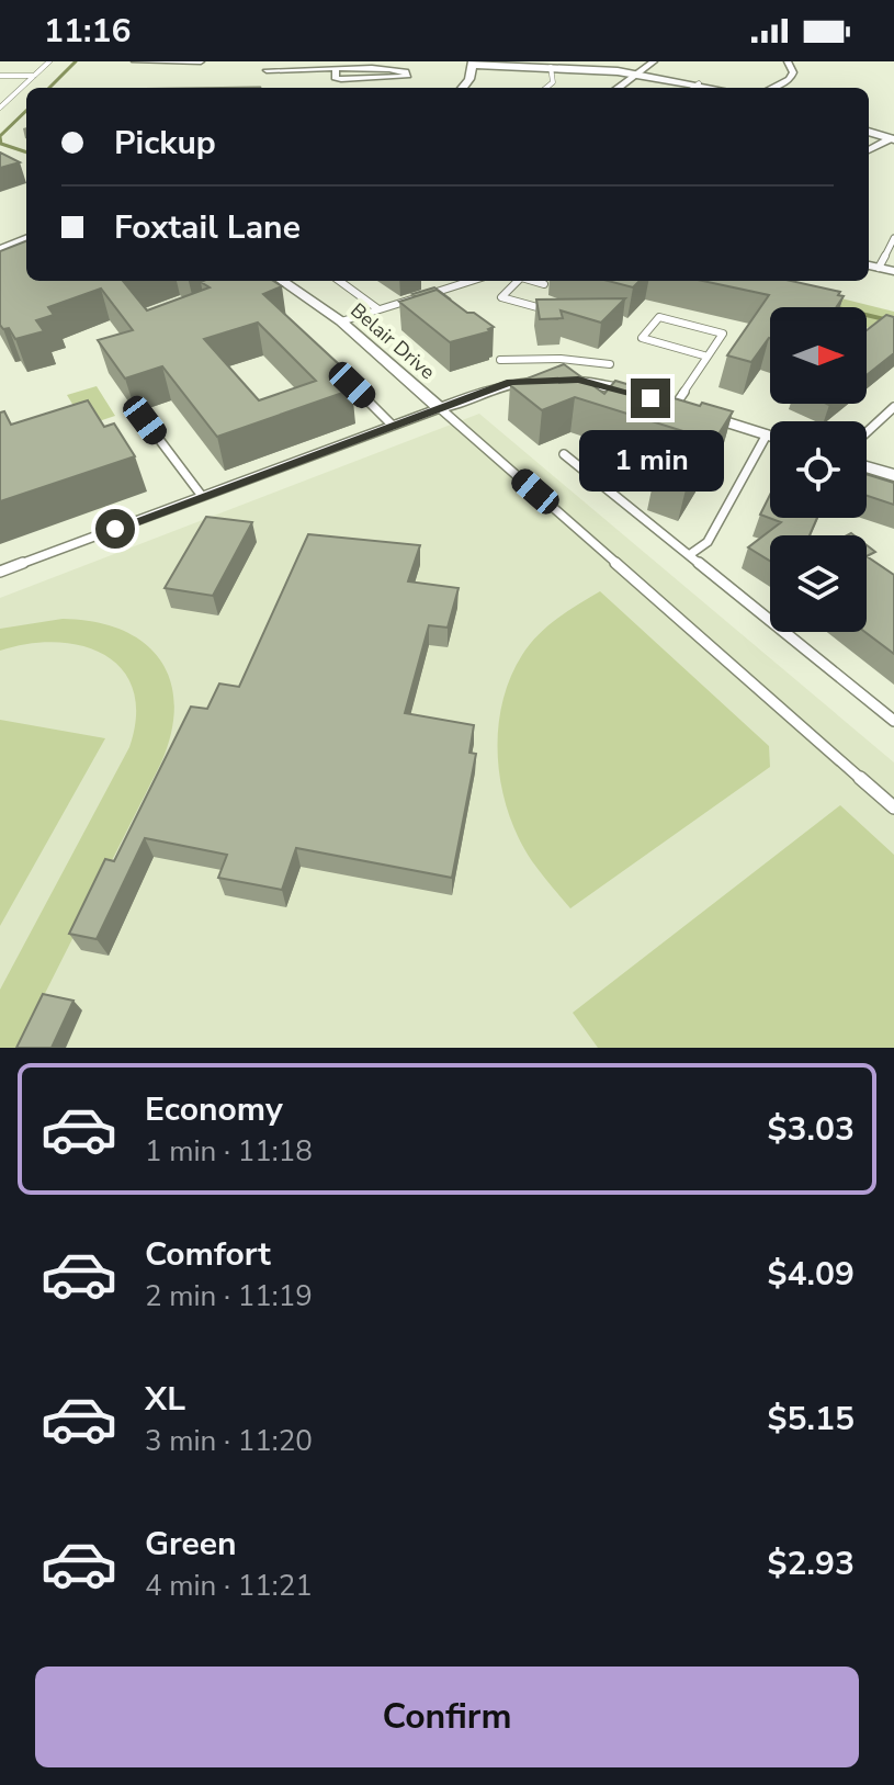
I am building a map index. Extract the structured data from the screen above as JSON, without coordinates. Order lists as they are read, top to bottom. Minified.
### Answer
{"streets":{"street":["Belair Drive"]},"north":"right","page":{"status":"11:16","banner":["Pickup","Foxtail Lane"],"bubble":"1 min","list":[{"name":"Economy","note":"1 min · 11:18","value":"$3.03"},{"name":"Comfort","note":"2 min · 11:19","value":"$4.09"},{"name":"XL","note":"3 min · 11:20","value":"$5.15"},{"name":"Green","note":"4 min · 11:21","value":"$2.93"}],"buttons":"Confirm"}}
